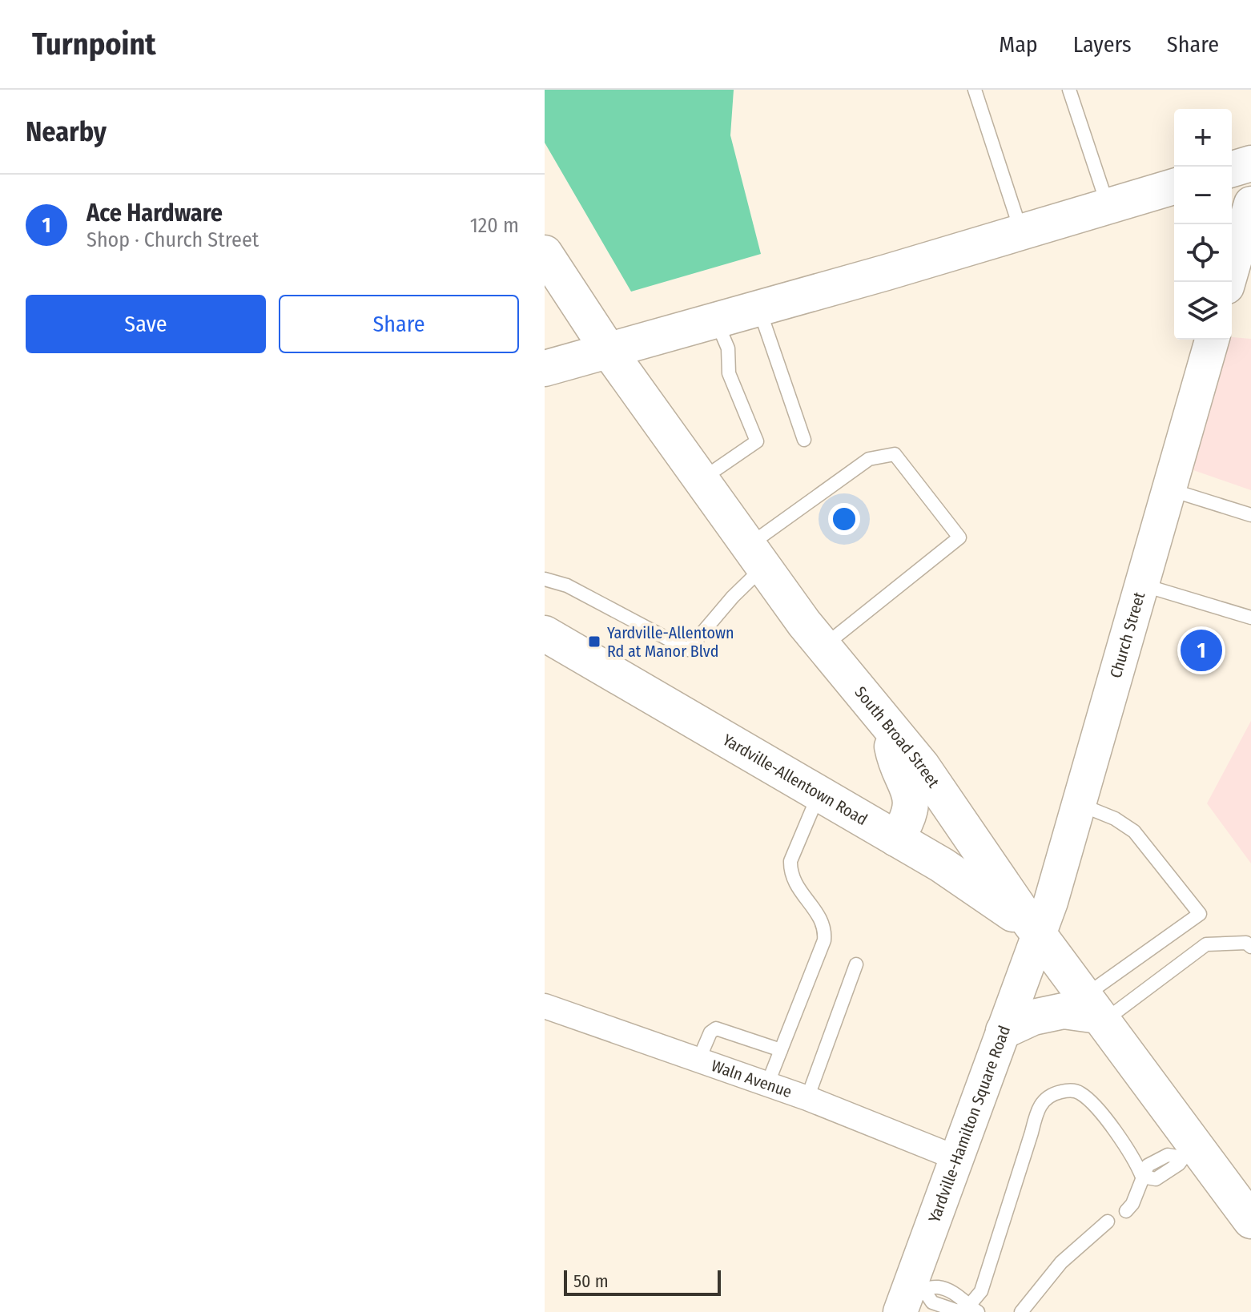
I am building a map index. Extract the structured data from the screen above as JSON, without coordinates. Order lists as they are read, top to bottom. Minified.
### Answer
{"streets":{"main road":["South Broad Street","Yardville-Allentown Road"],"street":["Church Street","Waln Avenue","Yardville-Hamilton Square Road"]},"crossings":[["Church Street","South Broad Street"],["Church Street","Yardville-Allentown Road"],["Church Street","Yardville-Hamilton Square Road"],["South Broad Street","Yardville-Allentown Road"],["South Broad Street","Yardville-Hamilton Square Road"],["Yardville-Allentown Road","Yardville-Hamilton Square Road"],["Waln Avenue","Yardville-Hamilton Square Road"]],"places":{"transit":["Yardville-Allentown Rd at Manor Blvd"]},"scale_bar":"50 m","page":{"header":"Turnpoint","nav":["Map","Layers","Share"],"heading":"Nearby","map_buttons":["+","−"],"list":[{"mark":"1","name":"Ace Hardware","note":"Shop · Church Street","value":"120 m"}],"buttons":["Save","Share"],"pins":"1","scale":"50 m"}}
